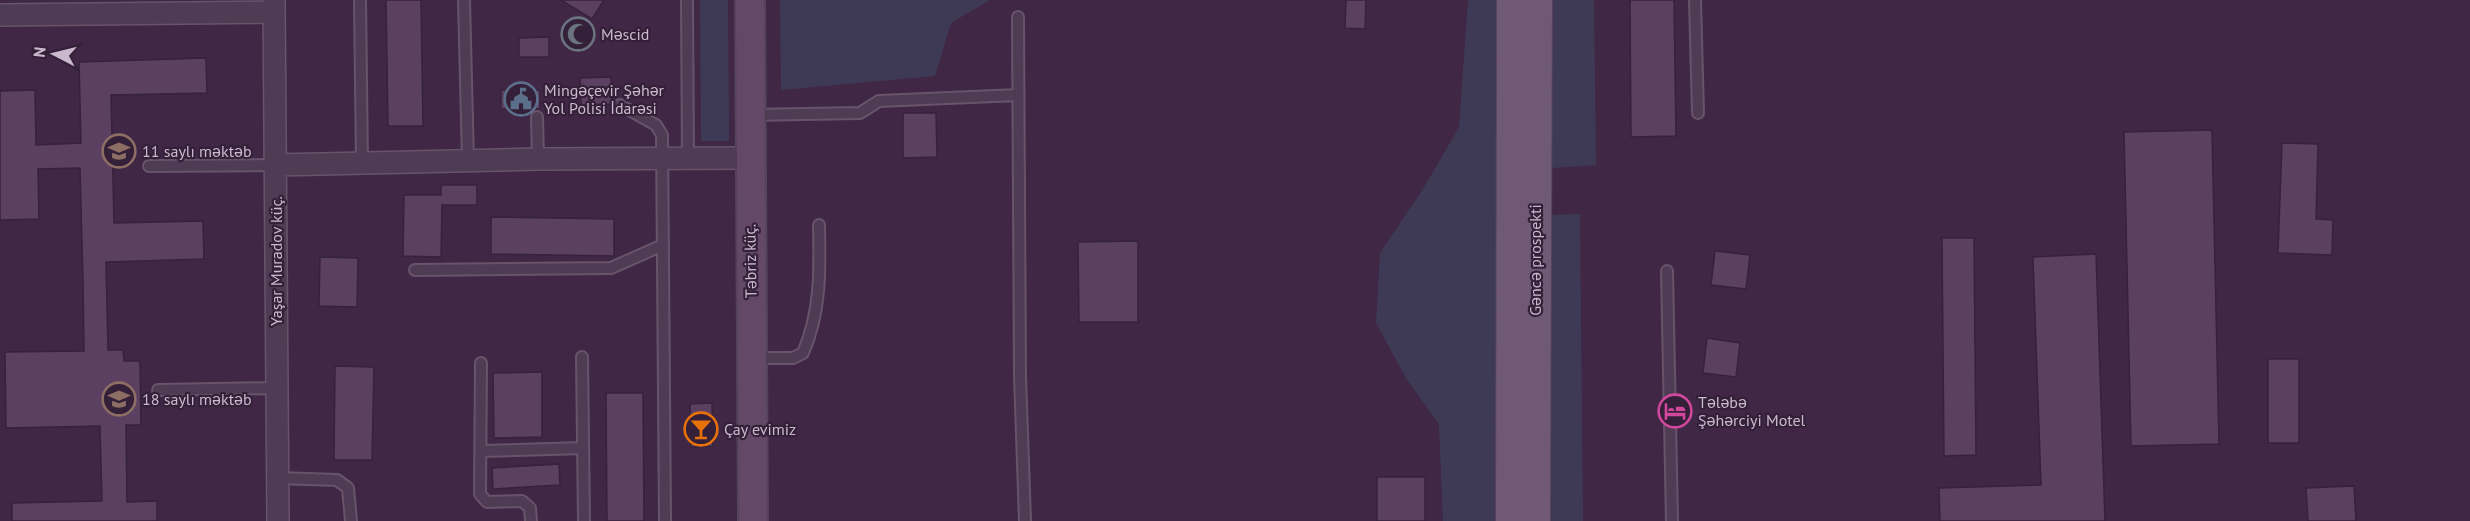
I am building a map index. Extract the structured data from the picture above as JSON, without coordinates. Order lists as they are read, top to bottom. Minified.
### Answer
{"streets":{"main road":["Gəncə prospekti","Təbriz küç."],"street":["Yaşar Muradov küç."]},"places":{"mosque":["Məscid"],"public building":["Mingəçevir Şəhər Yol Polisi İdarəsi"],"school or university":["11 saylı məktəb","18 saylı məktəb"],"hotel":["Tələbə Şəhərciyi Motel"],"bar":["Çay evimiz"]},"north":"left"}
